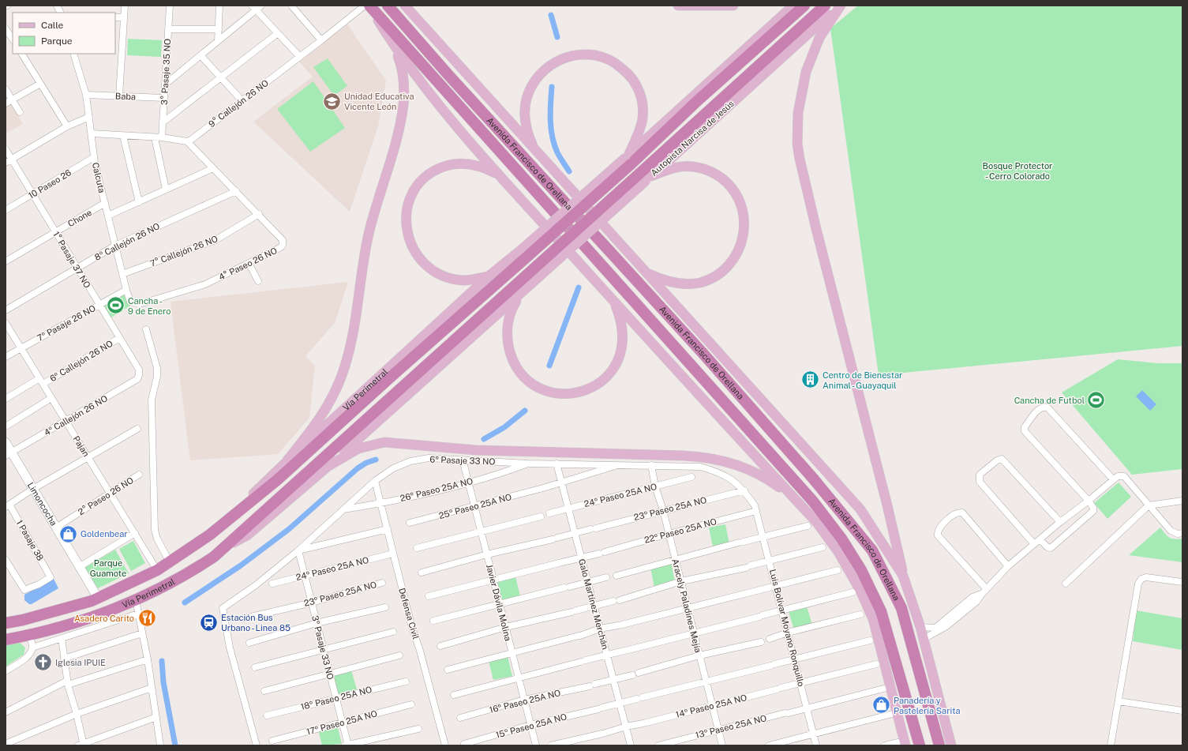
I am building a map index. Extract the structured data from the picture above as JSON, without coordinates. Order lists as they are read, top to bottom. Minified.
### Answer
{"streets":{"highway":["Autopista Narcisa de Jesús","Avenida Francisco de Orellana","Vía Perimetral"],"street":["3° Pasaje 35 NO","Baba","9° Callejón 26 NO","Calcuta","10 Paseo 26","Chone","8º Callejón 26 NO","7° Callejón 26 NO","1° Pasaje 37 NO","4° Paseo 26 NO","7º Pasaje 26 NO","6º Callejón 26 NO","4º Callejón 26 NO","Pajan","6º Pasaje 33 NO","26º Paseo 25A NO","24º Paseo 25A NO","2° Paseo 26 NO","Limoncocha","25º Paseo 25A NO","23º Paseo 25A NO","22º Paseo 25A NO","1 Pasaje 38","Javier Dávila Molina","Galo Martínez Merchán","Aracely Paladines Mejía","Defensa Civil","Luis Bolívar Moyano Ronquillo","3º Pasaje 33 NO","18º Paseo 25A NO","16º Paseo 25A NO","14º Paseo 25A NO","17º Paseo 25A NO","15º Paseo 25A NO","13º Paseo 25A NO"]},"crossings":[["3° Pasaje 35 NO","Baba"],["Baba","Calcuta"],["9° Callejón 26 NO","4° Paseo 26 NO"],["Autopista Narcisa de Jesús","Vía Perimetral"],["Calcuta","10 Paseo 26"],["Calcuta","Chone"],["Calcuta","8º Callejón 26 NO"],["Calcuta","7° Callejón 26 NO"],["Calcuta","4° Paseo 26 NO"],["Calcuta","7º Pasaje 26 NO"],["10 Paseo 26","1° Pasaje 37 NO"],["Chone","1° Pasaje 37 NO"],["8º Callejón 26 NO","1° Pasaje 37 NO"],["8º Callejón 26 NO","4° Paseo 26 NO"],["7° Callejón 26 NO","4° Paseo 26 NO"],["1° Pasaje 37 NO","7º Pasaje 26 NO"],["1° Pasaje 37 NO","6º Callejón 26 NO"],["1° Pasaje 37 NO","4º Callejón 26 NO"],["7º Pasaje 26 NO","Pajan"],["6º Callejón 26 NO","Pajan"],["Vía Perimetral","Pajan"],["Vía Perimetral","Limoncocha"],["4º Callejón 26 NO","Pajan"],["4º Callejón 26 NO","Limoncocha"],["Pajan","2° Paseo 26 NO"],["6º Pasaje 33 NO","26º Paseo 25A NO"],["6º Pasaje 33 NO","25º Paseo 25A NO"],["6º Pasaje 33 NO","23º Paseo 25A NO"],["6º Pasaje 33 NO","22º Paseo 25A NO"],["6º Pasaje 33 NO","Javier Dávila Molina"],["6º Pasaje 33 NO","Galo Martínez Merchán"],["6º Pasaje 33 NO","Aracely Paladines Mejía"],["6º Pasaje 33 NO","Defensa Civil"],["6º Pasaje 33 NO","Luis Bolívar Moyano Ronquillo"],["6º Pasaje 33 NO","3º Pasaje 33 NO"],["26º Paseo 25A NO","Javier Dávila Molina"],["26º Paseo 25A NO","Defensa Civil"],["24º Paseo 25A NO","Galo Martínez Merchán"],["24º Paseo 25A NO","Aracely Paladines Mejía"],["24º Paseo 25A NO","Defensa Civil"],["24º Paseo 25A NO","3º Pasaje 33 NO"],["2° Paseo 26 NO","Limoncocha"],["25º Paseo 25A NO","Javier Dávila Molina"],["25º Paseo 25A NO","Galo Martínez Merchán"],["23º Paseo 25A NO","Javier Dávila Molina"],["23º Paseo 25A NO","Galo Martínez Merchán"],["23º Paseo 25A NO","Aracely Paladines Mejía"],["23º Paseo 25A NO","3º Pasaje 33 NO"],["22º Paseo 25A NO","Javier Dávila Molina"],["22º Paseo 25A NO","Galo Martínez Merchán"],["22º Paseo 25A NO","Aracely Paladines Mejía"],["22º Paseo 25A NO","Luis Bolívar Moyano Ronquillo"],["Javier Dávila Molina","16º Paseo 25A NO"],["Javier Dávila Molina","15º Paseo 25A NO"],["Galo Martínez Merchán","16º Paseo 25A NO"],["Galo Martínez Merchán","14º Paseo 25A NO"],["Galo Martínez Merchán","15º Paseo 25A NO"],["Aracely Paladines Mejía","14º Paseo 25A NO"],["Aracely Paladines Mejía","15º Paseo 25A NO"],["Aracely Paladines Mejía","13º Paseo 25A NO"],["Luis Bolívar Moyano Ronquillo","14º Paseo 25A NO"],["Luis Bolívar Moyano Ronquillo","15º Paseo 25A NO"],["Luis Bolívar Moyano Ronquillo","13º Paseo 25A NO"],["3º Pasaje 33 NO","18º Paseo 25A NO"],["3º Pasaje 33 NO","17º Paseo 25A NO"]],"parks":["Bosque Protector - Cerro Colorado","Parque Guamote"],"places":{"school or university":["Unidad Educativa Vicente León"],"sports":["Cancha - 9 de Enero","Cancha de Futbol"],"building":["Centro de Bienestar Animal - Guayaquil"],"shop":["Goldenbear","Panadería y Pastelería Sarita"],"restaurant":["Asadero Carito"],"station":["Estación Bus Urbano - Linea 85"],"church":["Iglesia IPUIE"]},"legend":["Calle","Parque"]}
